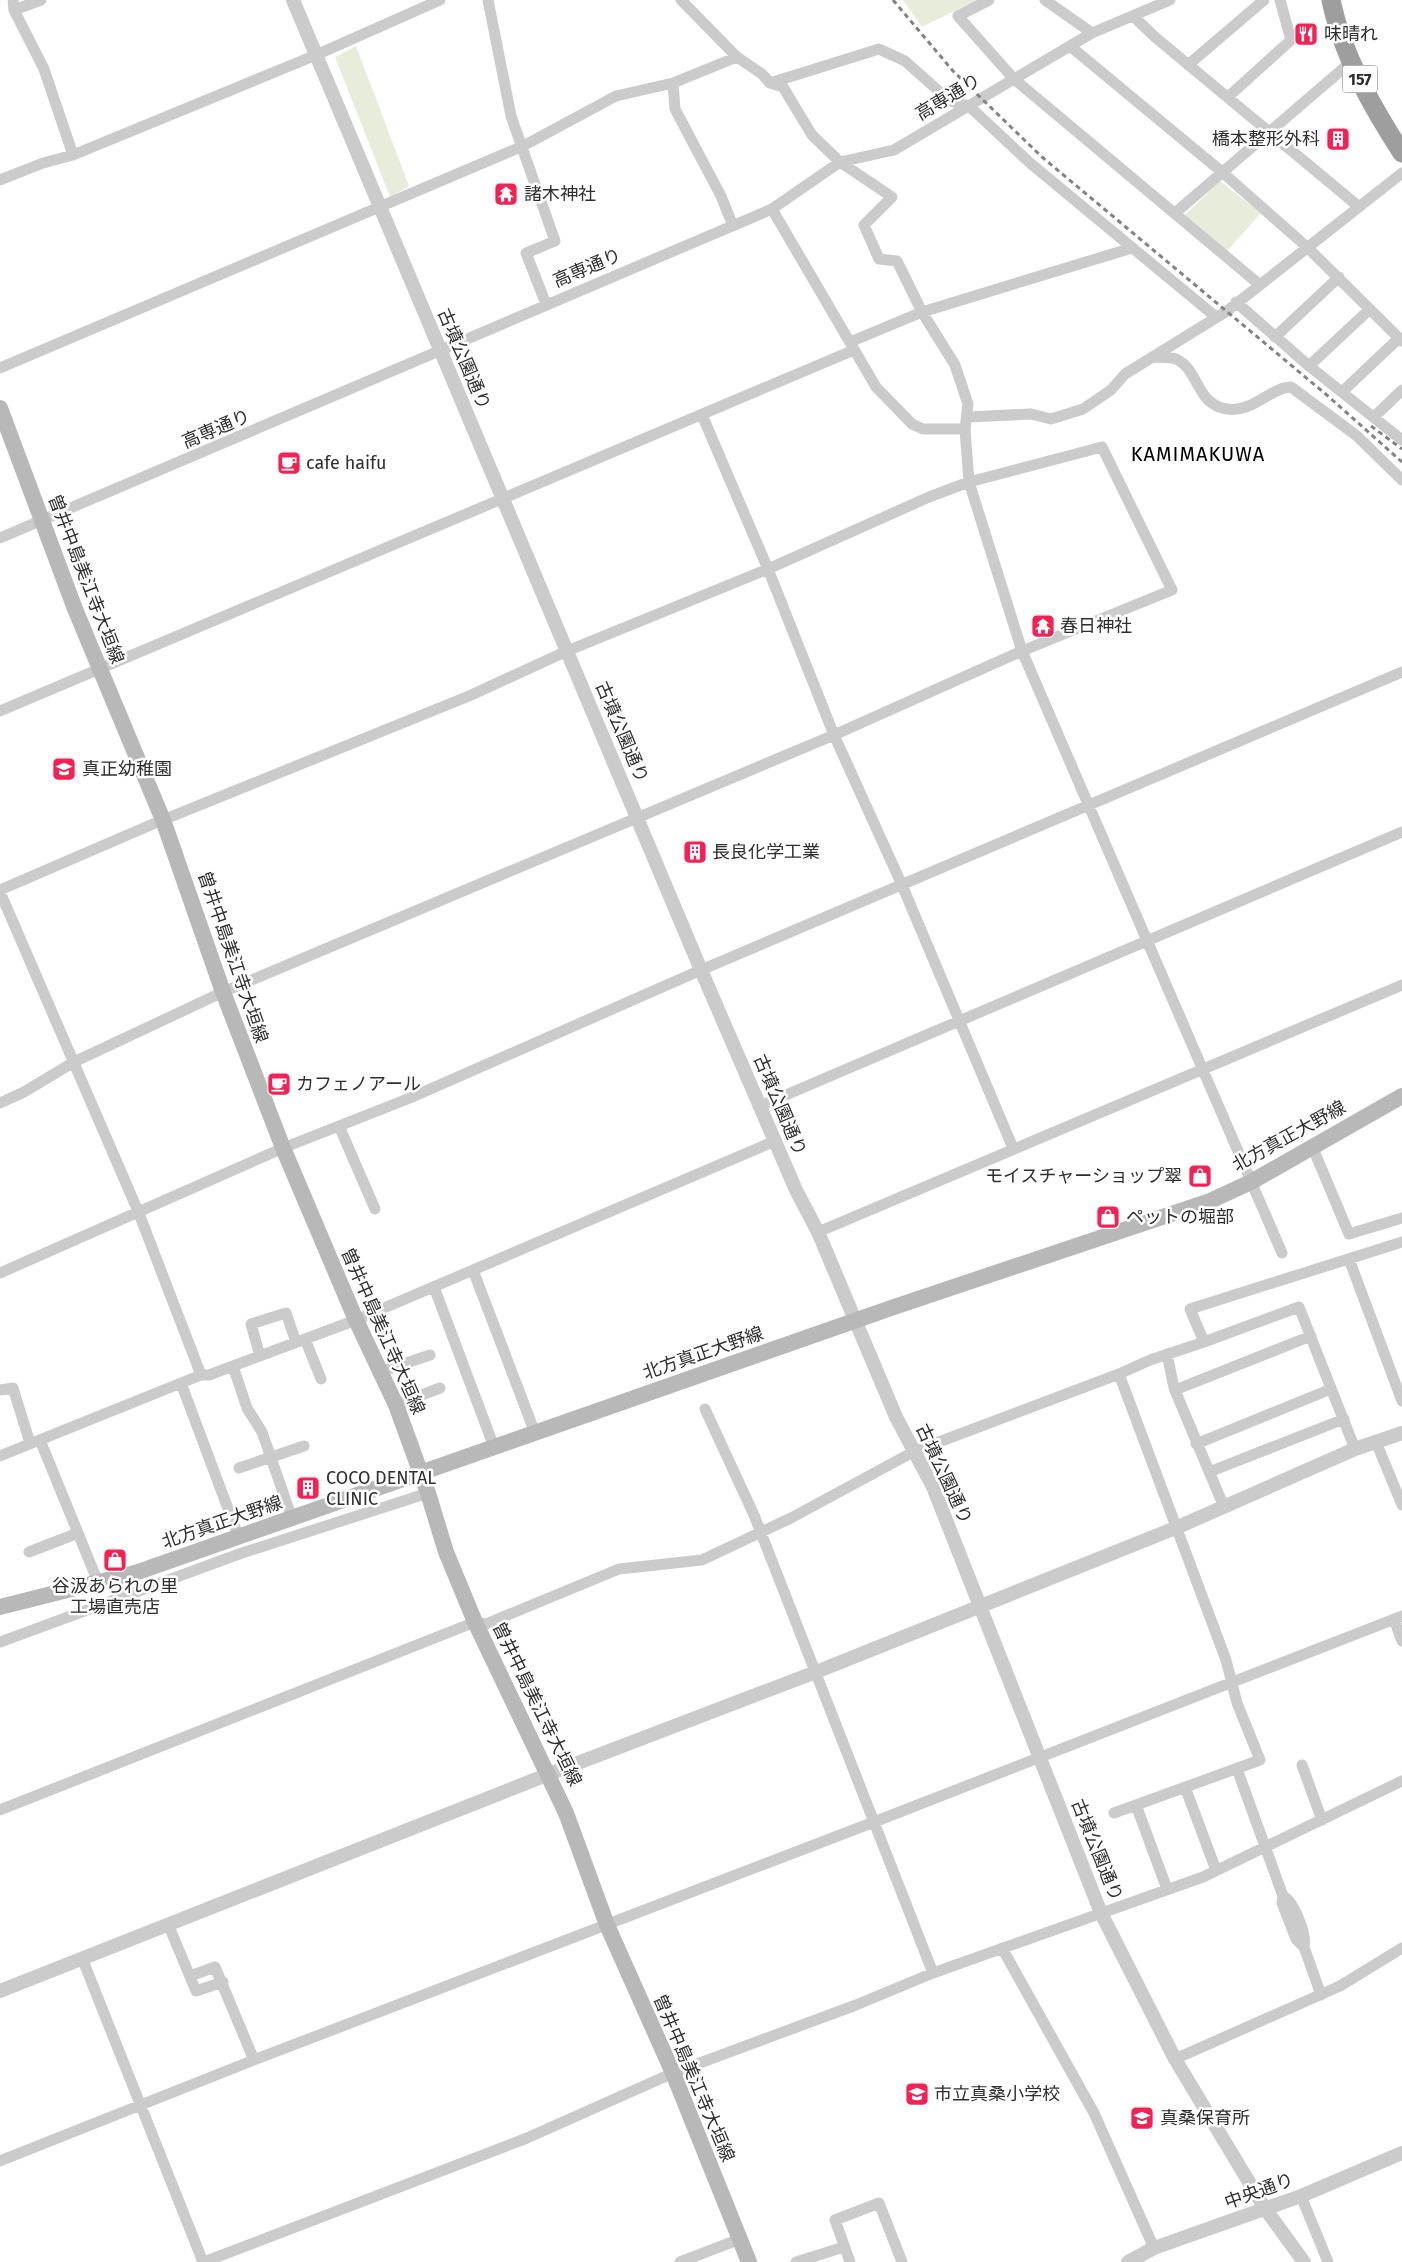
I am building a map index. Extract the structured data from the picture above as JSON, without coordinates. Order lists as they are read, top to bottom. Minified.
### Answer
{"streets":{"highway":["157"],"main road":["曽井中島美江寺大垣線","北方真正大野線"],"street":["高専通り","古墳公園通り","中央通り"]},"crossings":[["高専通り","古墳公園通り"],["高専通り","曽井中島美江寺大垣線"],["古墳公園通り","北方真正大野線"],["古墳公園通り","中央通り"],["曽井中島美江寺大垣線","北方真正大野線"]],"districts":["KAMIMAKUWA"],"places":{"restaurant":["味晴れ"],"building":["橋本整形外科","長良化学工業","COCO DENTAL CLINIC"],"temple":["諸木神社","春日神社"],"cafe":["cafe haifu","カフェノアール"],"school or university":["真正幼稚園","市立真桑小学校","真桑保育所"],"shop":["モイスチャーショップ翠","ペットの堀部","谷汲あられの里 工場直売店"]}}
